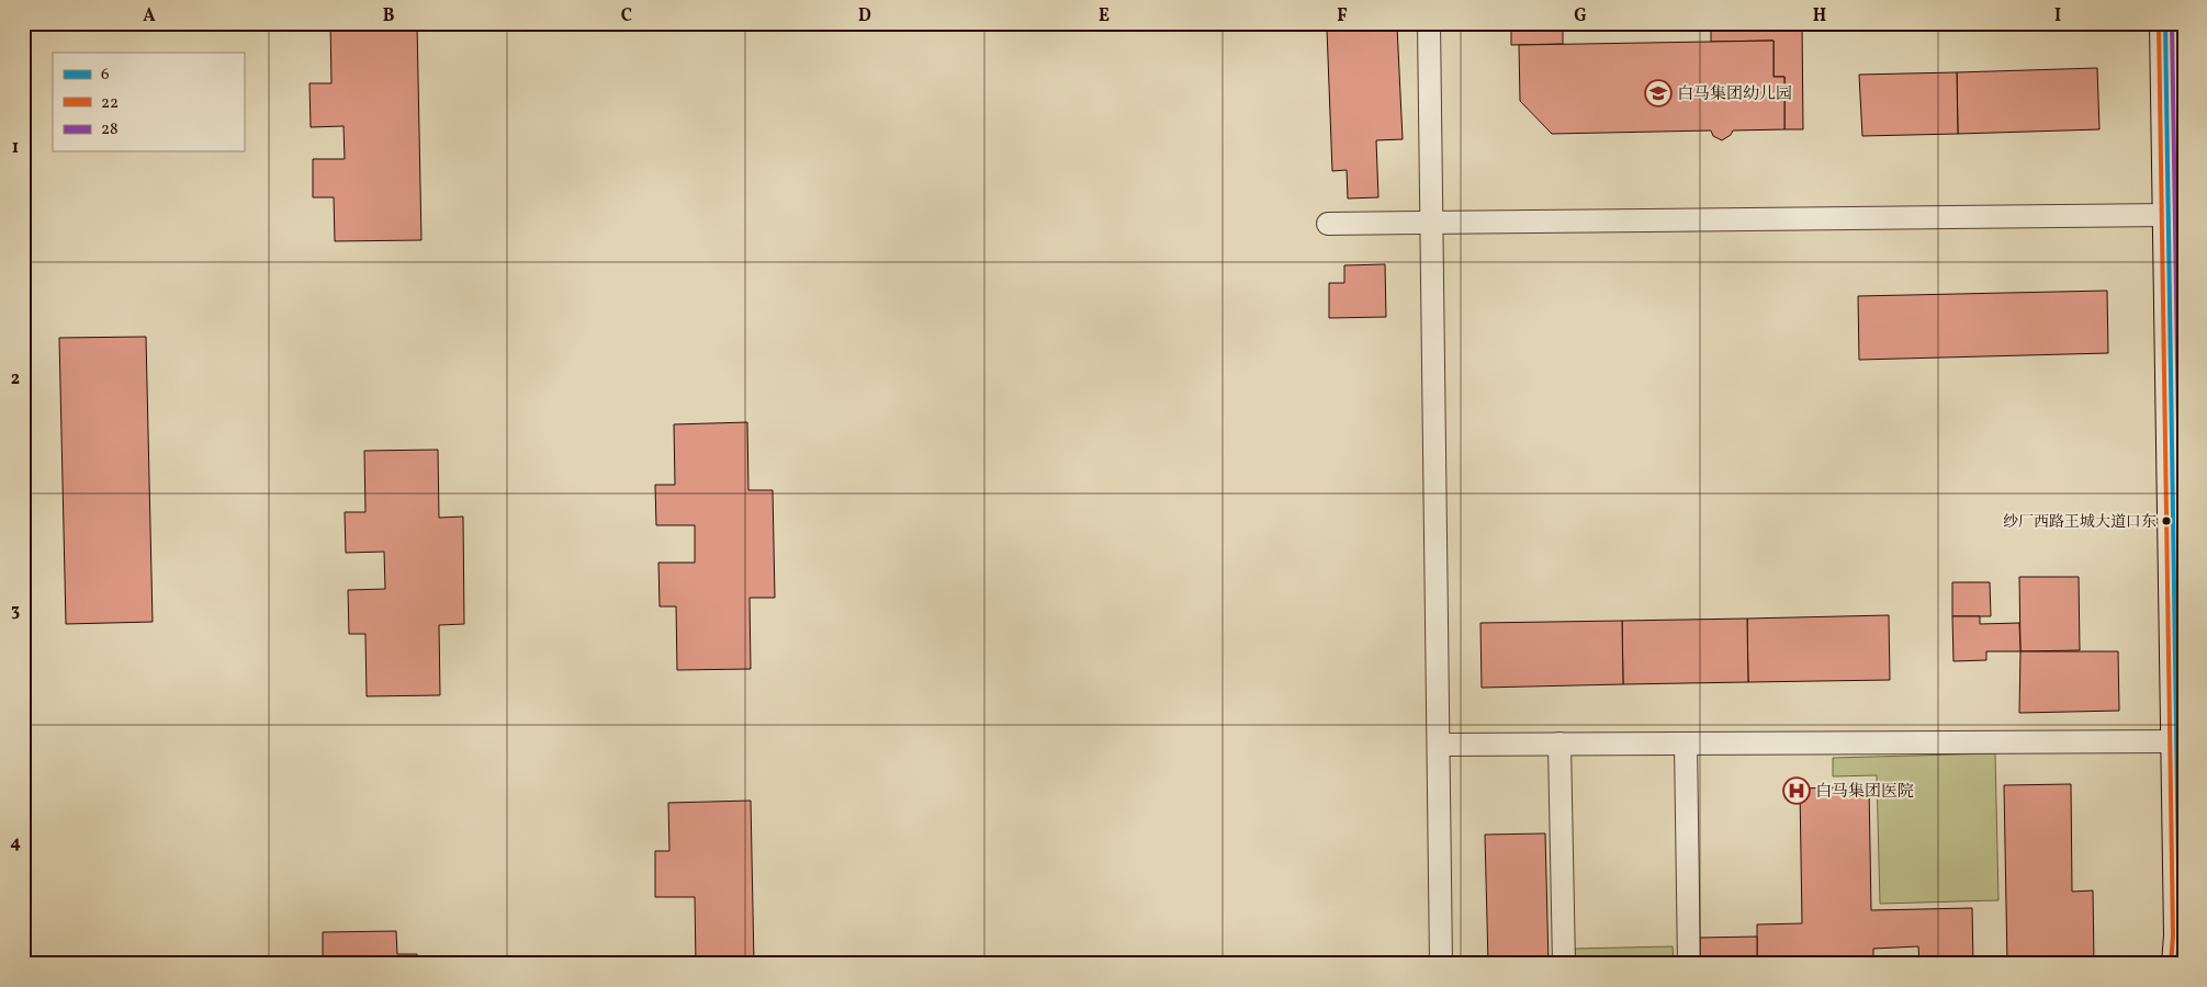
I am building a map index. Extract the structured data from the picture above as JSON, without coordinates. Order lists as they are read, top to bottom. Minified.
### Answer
{"places":{"school or university":["白马集团幼儿园"],"other":["纱厂西路王城大道口东"],"hospital":["白马集团医院"]},"lines":["transit line 6","transit line 22","transit line 28"],"legend":["6","22","28"],"grid":{"columns":["A","B","C","D","E","F","G","H","I"],"rows":["1","2","3","4"]}}
